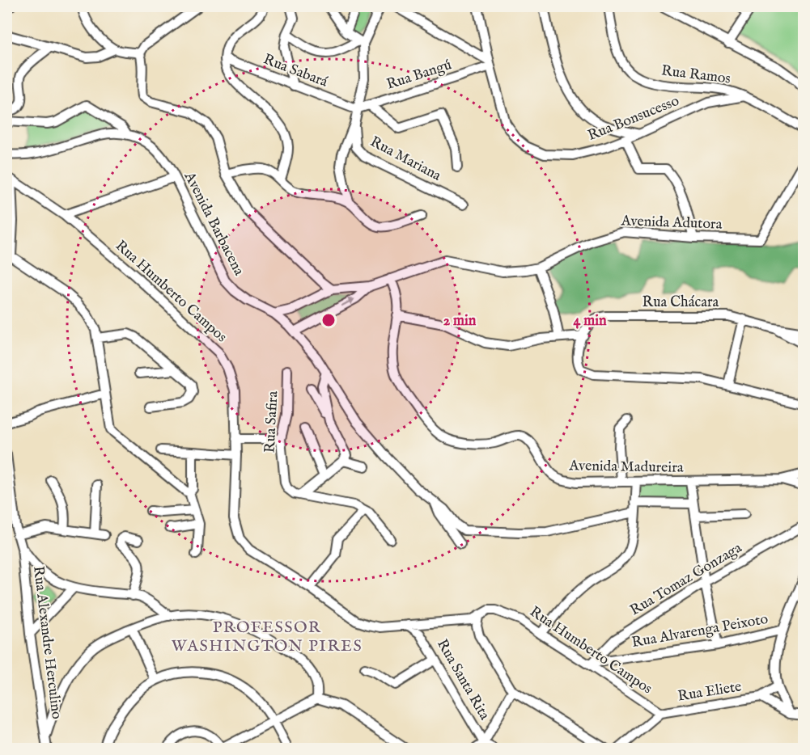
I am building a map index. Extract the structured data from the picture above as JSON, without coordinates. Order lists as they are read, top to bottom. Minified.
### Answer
{"streets":{"street":["Rua Sabará","Rua Bangú","Rua Ramos","Rua Bonsucesso","Rua Mariana","Avenida Adutora","Avenida Barbacena","Rua Humberto Campos","Rua Chácara","Rua Safira","Avenida Madureira","Rua Tomaz Gonzaga","Rua Alvarenga Peixoto","Rua Alexandre Herculino","Rua Santa Rita","Rua Eliete"]},"crossings":[["Rua Sabará","Rua Bangú"],["Rua Bangú","Rua Bonsucesso"],["Rua Ramos","Rua Bonsucesso"],["Avenida Adutora","Avenida Madureira"],["Rua Humberto Campos","Rua Tomaz Gonzaga"],["Rua Humberto Campos","Rua Alvarenga Peixoto"],["Rua Humberto Campos","Rua Santa Rita"],["Rua Humberto Campos","Rua Eliete"],["Rua Tomaz Gonzaga","Rua Alvarenga Peixoto"]],"districts":["PROFESSOR WASHINGTON PIRES"],"rings":["2 min","4 min"]}
